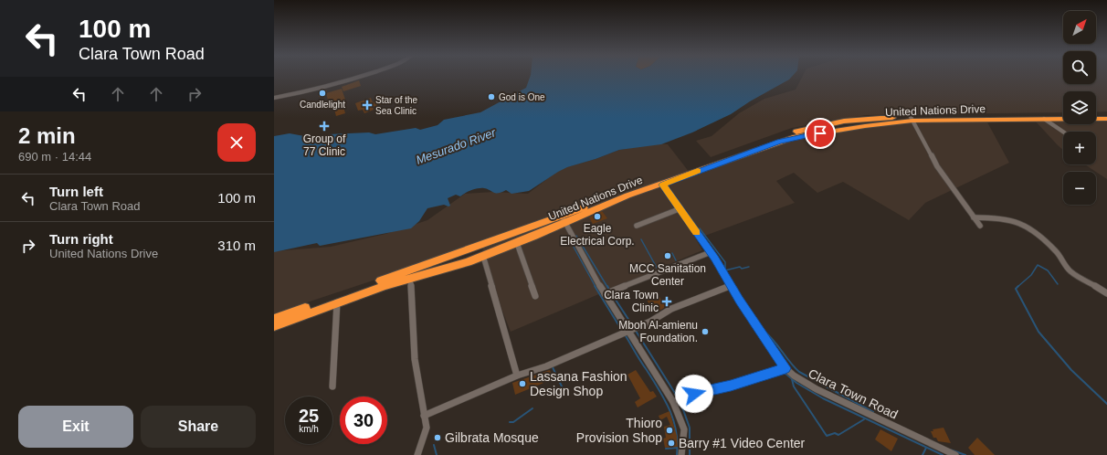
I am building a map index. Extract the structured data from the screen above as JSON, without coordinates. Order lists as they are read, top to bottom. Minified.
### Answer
{"streets":{"highway":["United Nations Drive"],"street":["Clara Town Road"]},"crossings":[["United Nations Drive","Clara Town Road"]],"water":["Mesurado River"],"places":{"other":["Candlelight","God is One","Eagle Electrical Corp.","MCC Sanitation Center","Mboh Al-amienu Foundation.","Lassana Fashion Design Shop","Thioro Provision Shop","Gilbrata Mosque","Barry #1 Video Center"],"health":["Star of the Sea Clinic","Group of 77 Clinic","Clara Town Clinic"]},"north":"top right","page":{"turn":["100 m","Clara Town Road"],"map_buttons":["+","−"],"heading":["2 min","690 m · 14:44"],"list":[{"name":"Turn left","note":"Clara Town Road","value":"100 m"},{"name":"Turn right","note":"United Nations Drive","value":"310 m"}],"speed":"25 km/h","limit":"30","buttons":["Exit","Share"]}}
